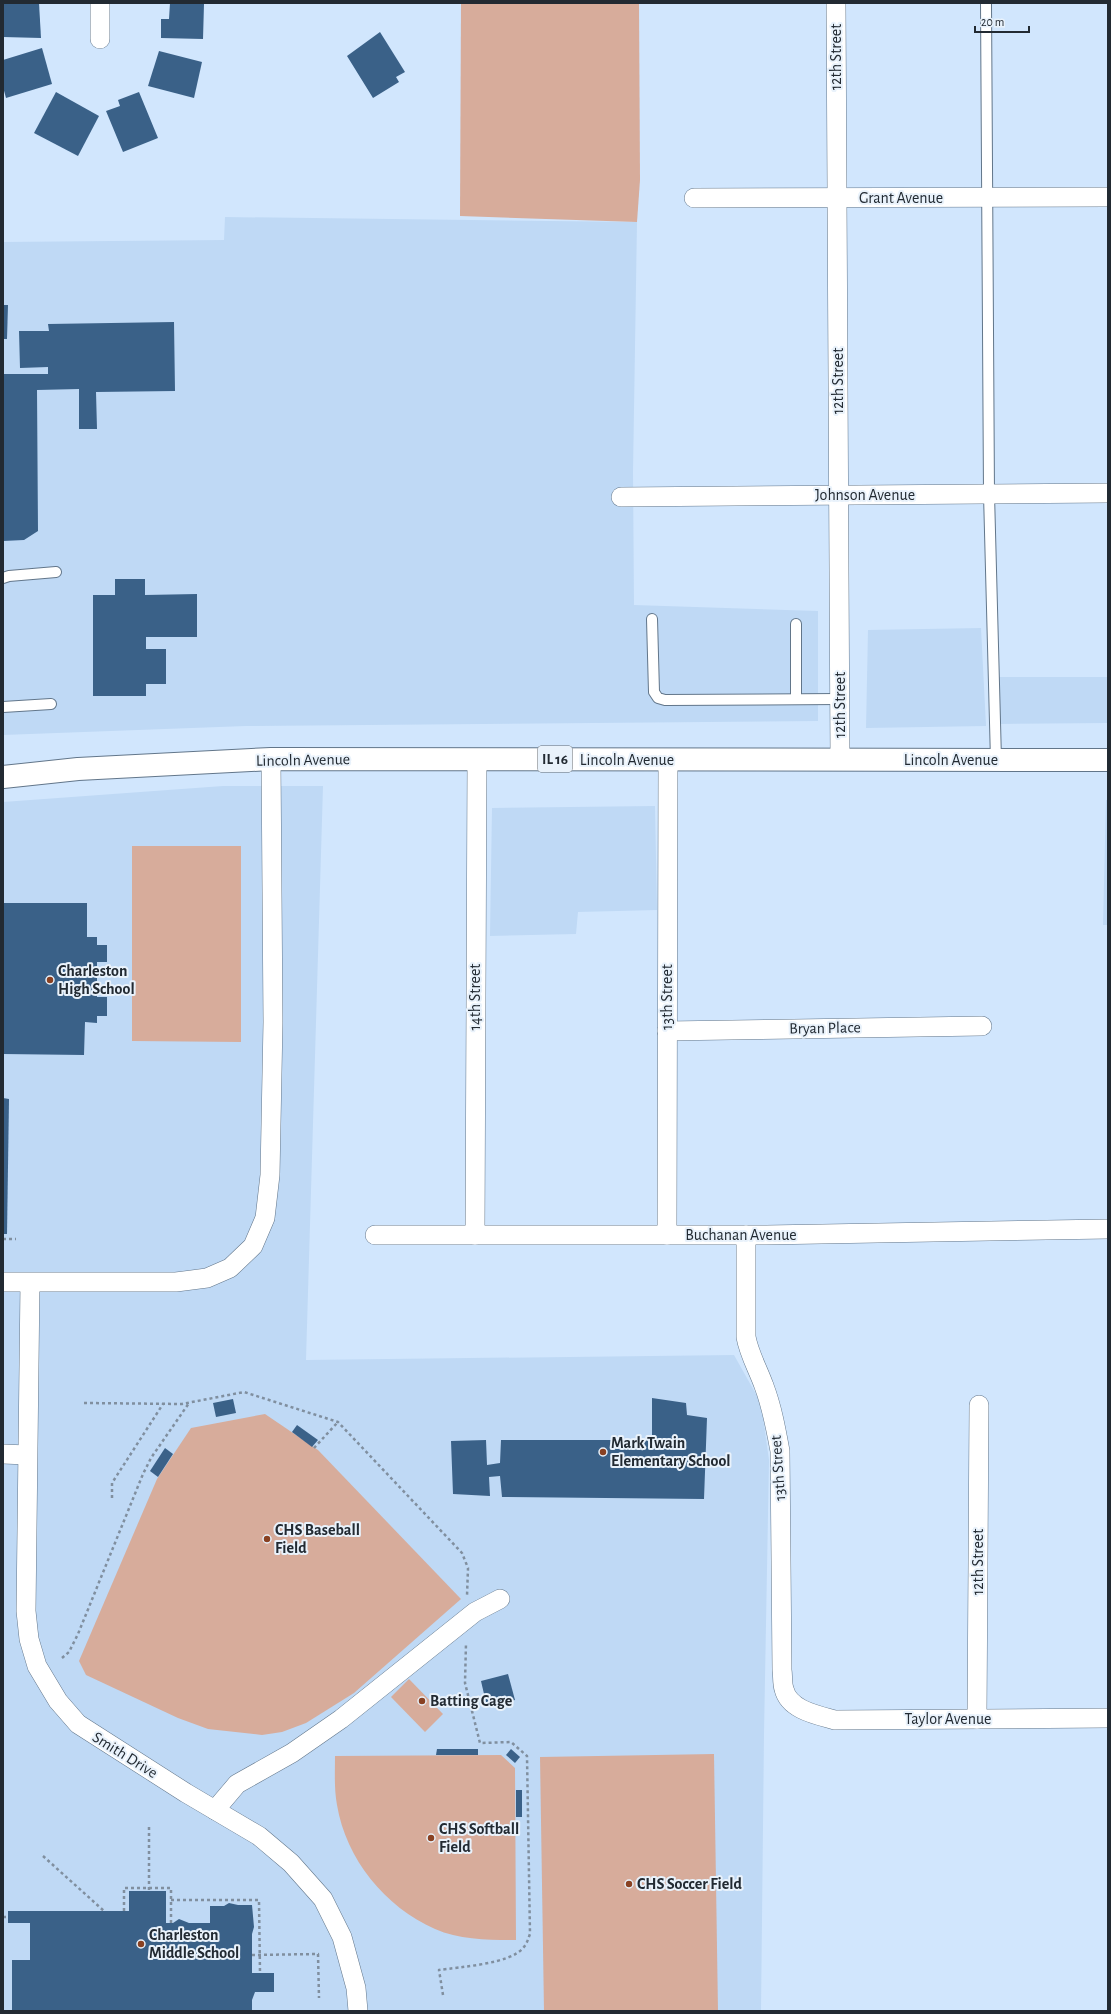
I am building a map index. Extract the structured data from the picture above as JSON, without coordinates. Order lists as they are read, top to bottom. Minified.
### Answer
{"streets":{"main road":["IL 16","Lincoln Avenue"],"street":["12th Street","Grant Avenue","Johnson Avenue","14th Street","13th Street","Bryan Place","Buchanan Avenue","Taylor Avenue","Smith Drive"]},"crossings":[["12th Street","Grant Avenue"],["12th Street","Johnson Avenue"],["12th Street","Lincoln Avenue"],["12th Street","Taylor Avenue"],["Lincoln Avenue","14th Street"],["Lincoln Avenue","13th Street"],["14th Street","Buchanan Avenue"],["13th Street","Bryan Place"],["13th Street","Buchanan Avenue"],["13th Street","Taylor Avenue"]],"places":["Charleston High School","Mark Twain Elementary School","CHS Baseball Field","Batting Cage","CHS Softball Field","CHS Soccer Field","Charleston Middle School"],"scale_bar":"20 m"}
